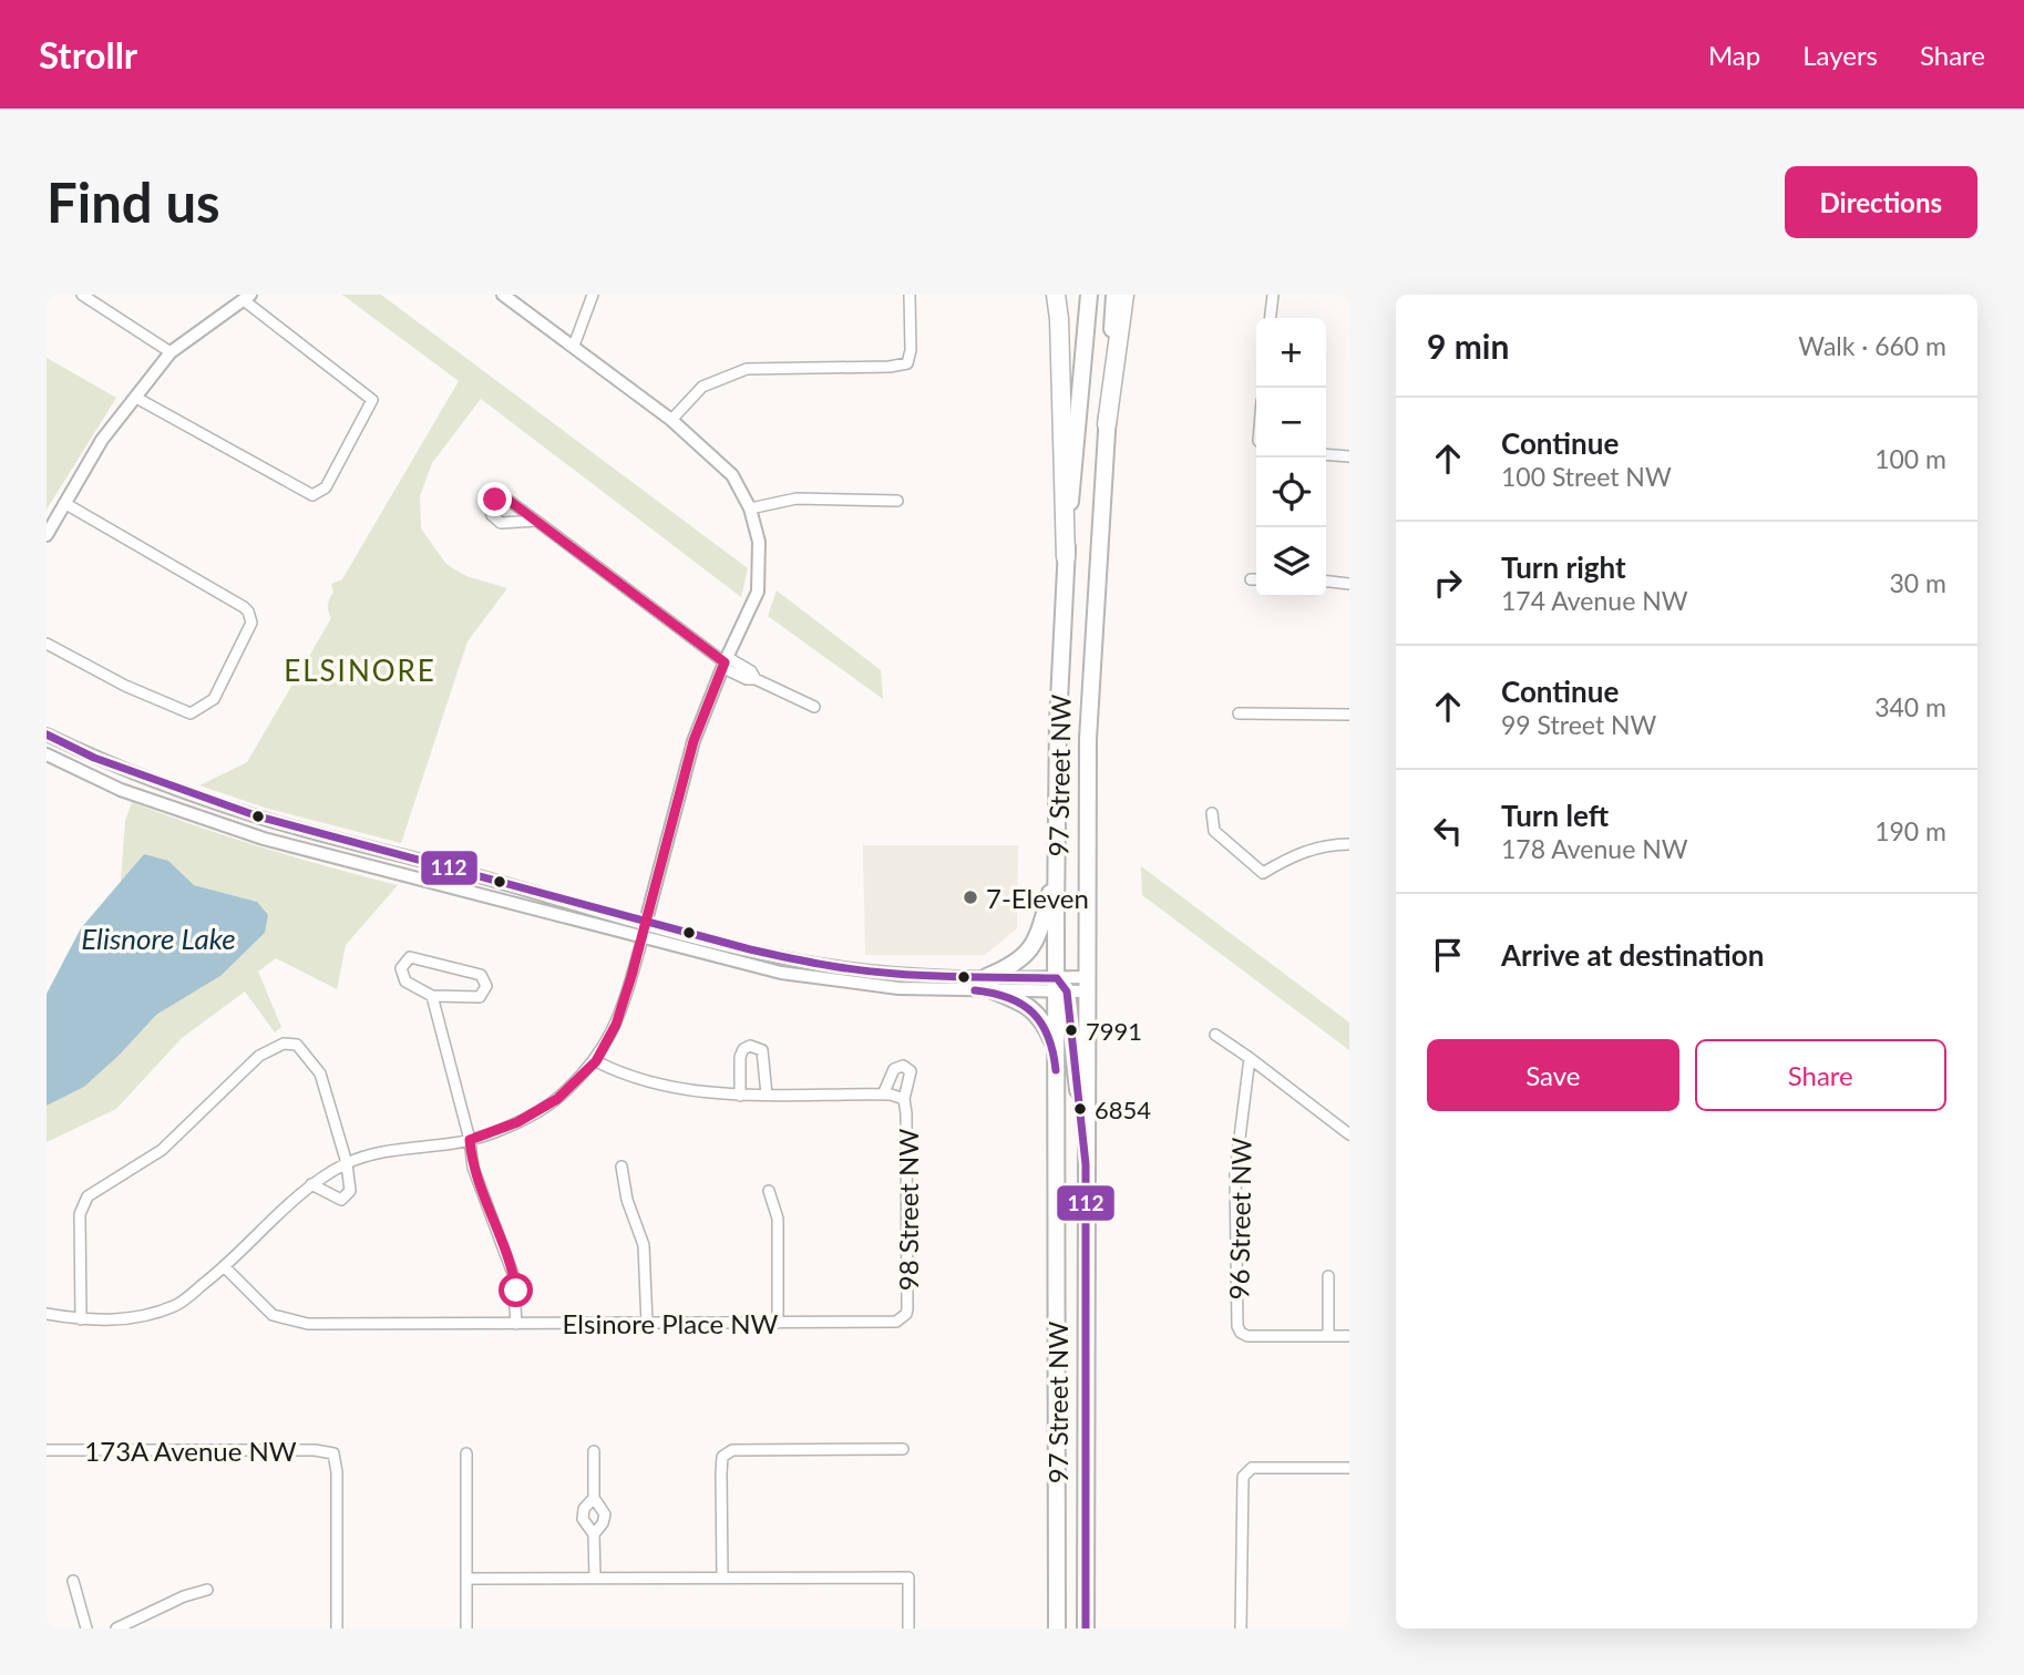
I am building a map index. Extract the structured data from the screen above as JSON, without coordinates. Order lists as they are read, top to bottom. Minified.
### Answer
{"streets":{"main road":["97 Street NW"],"street":["98 Street NW","96 Street NW","Elsinore Place NW","173A Avenue NW"]},"crossings":[["98 Street NW","Elsinore Place NW"]],"districts":["ELSINORE"],"water":["Elisnore Lake"],"places":["7-Eleven","7991","6854"],"lines":["transit line 112"],"page":{"header":"Strollr","nav":["Map","Layers","Share"],"buttons":["Directions",["Save","Share"]],"title":"Find us","heading":["9 min","Walk · 660 m"],"map_buttons":["+","−"],"list":[["Continue","100 Street NW","100 m"],["Turn right","174 Avenue NW","30 m"],["Continue","99 Street NW","340 m"],["Turn left","178 Avenue NW","190 m"],"Arrive at destination"]}}
